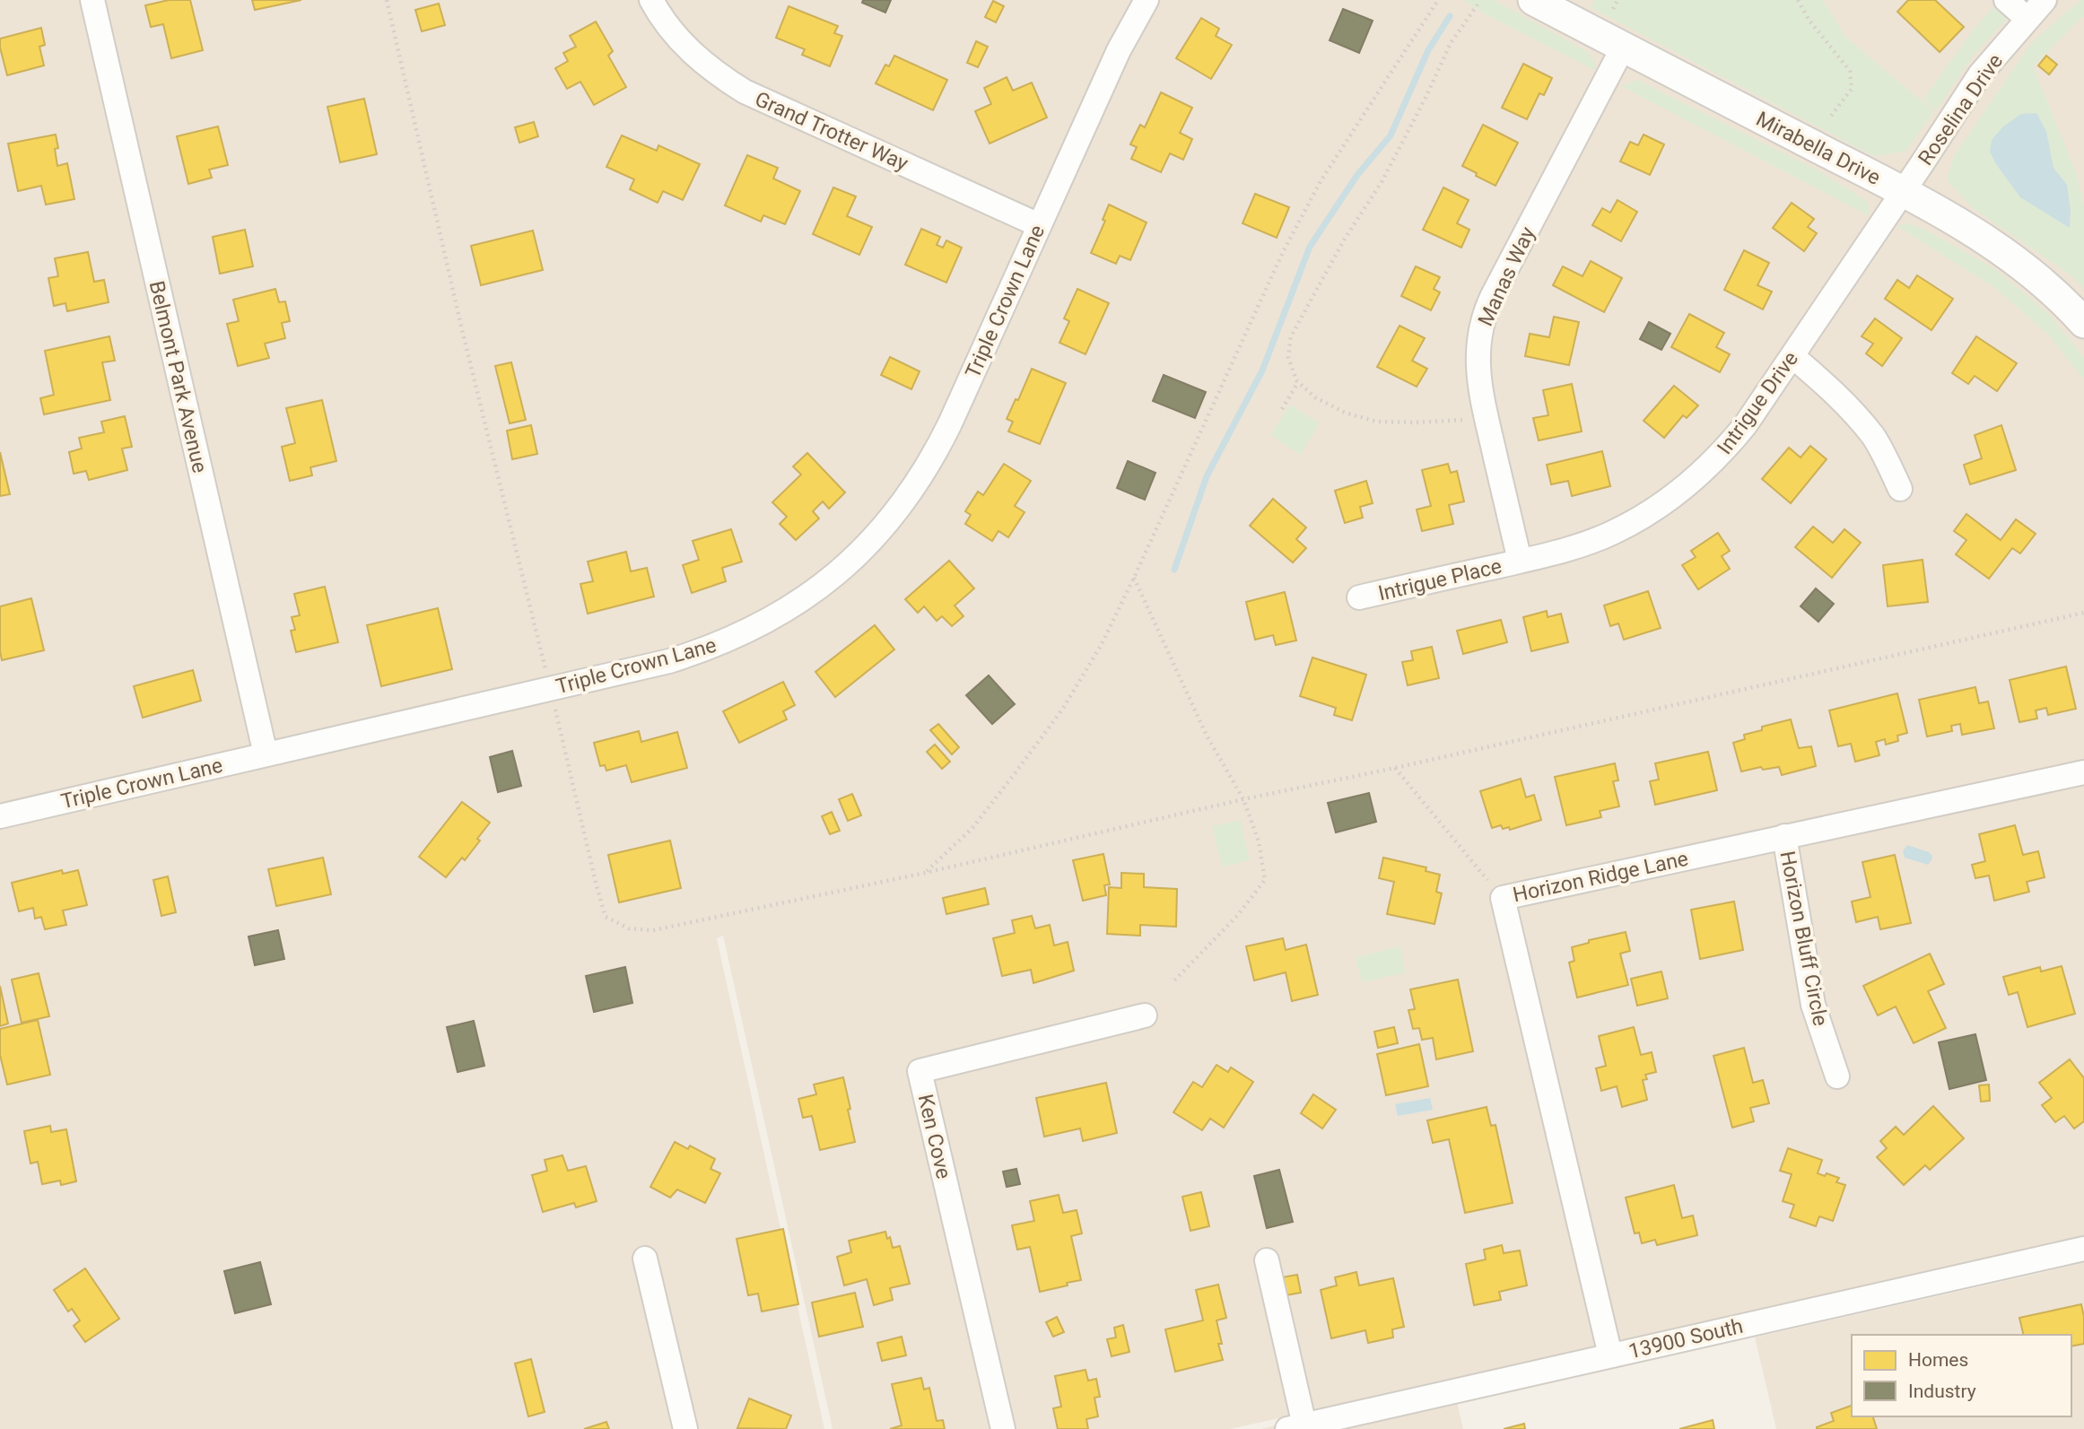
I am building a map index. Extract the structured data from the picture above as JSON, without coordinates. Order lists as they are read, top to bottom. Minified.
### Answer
{"streets":{"street":["Roselina Drive","Grand Trotter Way","Mirabella Drive","Manas Way","Triple Crown Lane","Belmont Park Avenue","Intrigue Drive","Intrigue Place","Horizon Ridge Lane","Horizon Bluff Circle","Ken Cove","13900 South"]},"crossings":[["Roselina Drive","Mirabella Drive"],["Roselina Drive","Intrigue Drive"],["Grand Trotter Way","Triple Crown Lane"],["Mirabella Drive","Manas Way"],["Mirabella Drive","Intrigue Drive"],["Manas Way","Intrigue Drive"],["Manas Way","Intrigue Place"],["Triple Crown Lane","Belmont Park Avenue"],["Intrigue Drive","Intrigue Place"],["Horizon Ridge Lane","Horizon Bluff Circle"],["Horizon Ridge Lane","13900 South"]],"legend":["Homes","Industry"]}
